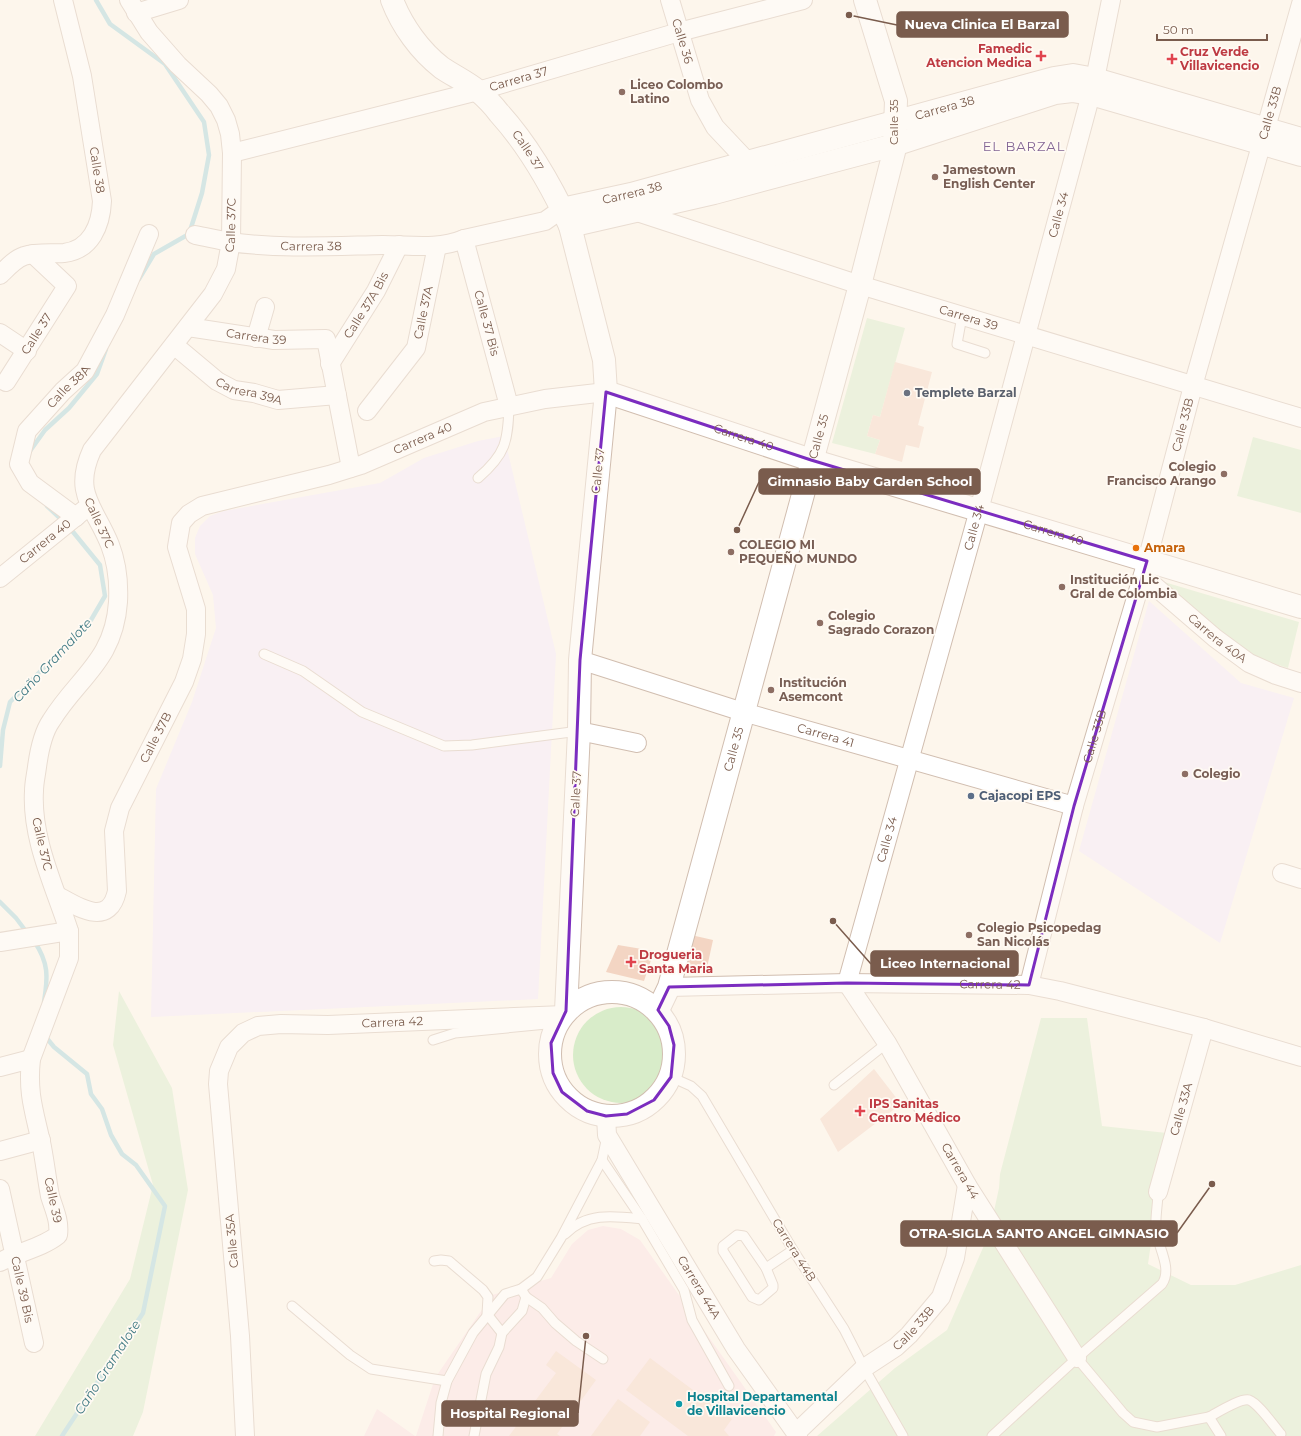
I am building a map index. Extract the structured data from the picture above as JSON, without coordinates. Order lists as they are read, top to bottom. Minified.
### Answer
{"streets":{"street":["Calle 36","Carrera 37","Carrera 38","Calle 33B","Calle 35","Calle 37","Calle 38","Calle 34","Calle 37C","Calle 37A Bis","Calle 37A","Carrera 39","Calle 37 Bis","Calle 38A","Carrera 39A","Carrera 40","Carrera 40A","Carrera 41","Calle 37B","Carrera 42","Calle 33A","Carrera 44","Calle 39","Calle 35A","Carrera 44A","Calle 39 Bis"],"lane":["Carrera 44B"]},"crossings":[["Calle 36","Carrera 37"],["Calle 36","Carrera 38"],["Carrera 37","Calle 37"],["Carrera 37","Calle 37C"],["Carrera 38","Calle 33B"],["Carrera 38","Calle 35"],["Carrera 38","Calle 37"],["Carrera 38","Calle 34"],["Carrera 38","Calle 37C"],["Carrera 38","Calle 37A Bis"],["Carrera 38","Calle 37A"],["Carrera 38","Carrera 39"],["Carrera 38","Calle 37 Bis"],["Calle 33B","Carrera 39"],["Calle 33B","Carrera 40"],["Calle 33B","Carrera 40A"],["Calle 33B","Carrera 41"],["Calle 33B","Carrera 42"],["Calle 33B","Carrera 44"],["Calle 33B","Carrera 44B"],["Calle 33B","Carrera 44A"],["Calle 35","Calle 37"],["Calle 35","Carrera 39"],["Calle 35","Carrera 40"],["Calle 35","Carrera 41"],["Calle 35","Carrera 42"],["Calle 35","Carrera 44B"],["Calle 35","Carrera 44A"],["Calle 37","Calle 38"],["Calle 37","Carrera 40"],["Calle 37","Carrera 41"],["Calle 37","Carrera 42"],["Calle 37","Carrera 44B"],["Calle 37","Carrera 44A"],["Calle 34","Carrera 39"],["Calle 34","Carrera 40"],["Calle 34","Carrera 41"],["Calle 34","Carrera 42"],["Calle 34","Carrera 44"],["Calle 37C","Carrera 39"],["Calle 37C","Carrera 39A"],["Calle 37C","Carrera 40"],["Calle 37C","Calle 37B"],["Calle 37C","Calle 39"],["Calle 37A Bis","Carrera 39"],["Calle 37A Bis","Carrera 39A"],["Calle 37A Bis","Carrera 40"],["Calle 37 Bis","Carrera 40"],["Calle 38A","Carrera 40"],["Carrera 40","Carrera 40A"],["Carrera 40","Calle 37B"],["Carrera 42","Calle 33A"],["Carrera 42","Carrera 44"],["Carrera 42","Calle 35A"],["Carrera 42","Carrera 44B"],["Carrera 42","Carrera 44A"],["Calle 39","Calle 39 Bis"],["Carrera 44B","Carrera 44A"]],"districts":["EL BARZAL"],"water":["Caño Gramalote"],"places":{"other":["Nueva Clinica El Barzal","Liceo Colombo Latino","Jamestown English Center","Templete Barzal","Colegio Francisco Arango","Gimnasio Baby Garden School","Amara","COLEGIO MI PEQUEÑO MUNDO","Institución Lic Gral de Colombia","Colegio Sagrado Corazon","Institución Asemcont","Colegio","Cajacopi EPS","Liceo Internacional","Colegio Psicopedag San Nicolás","OTRA-SIGLA SANTO ANGEL GIMNASIO","Hospital Regional","Hospital Departamental de Villavicencio"],"health":["Famedic Atencion Medica","Cruz Verde Villavicencio","Drogueria Santa Maria","IPS Sanitas Centro Médico"]},"scale_bar":"50 m"}
